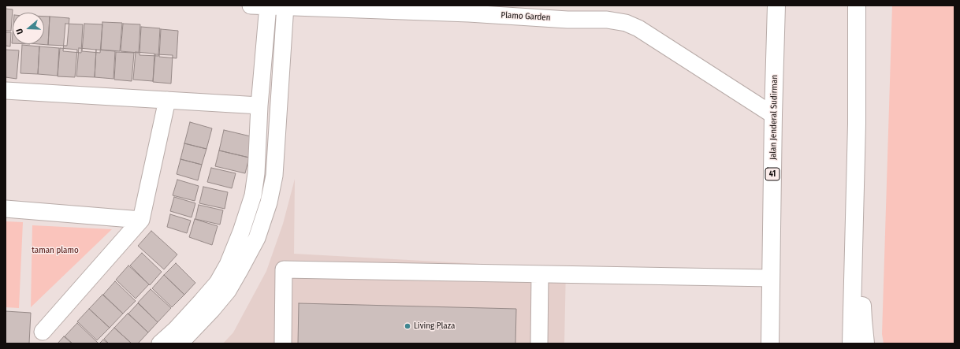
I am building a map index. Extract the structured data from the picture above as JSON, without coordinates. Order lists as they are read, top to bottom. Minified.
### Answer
{"streets":{"highway":["Jalan Jenderal Sudirman","41"],"street":["Plamo Garden"]},"crossings":[["Plamo Garden","Jalan Jenderal Sudirman"]],"parks":["taman plamo"],"places":["Living Plaza"],"north":"left"}
